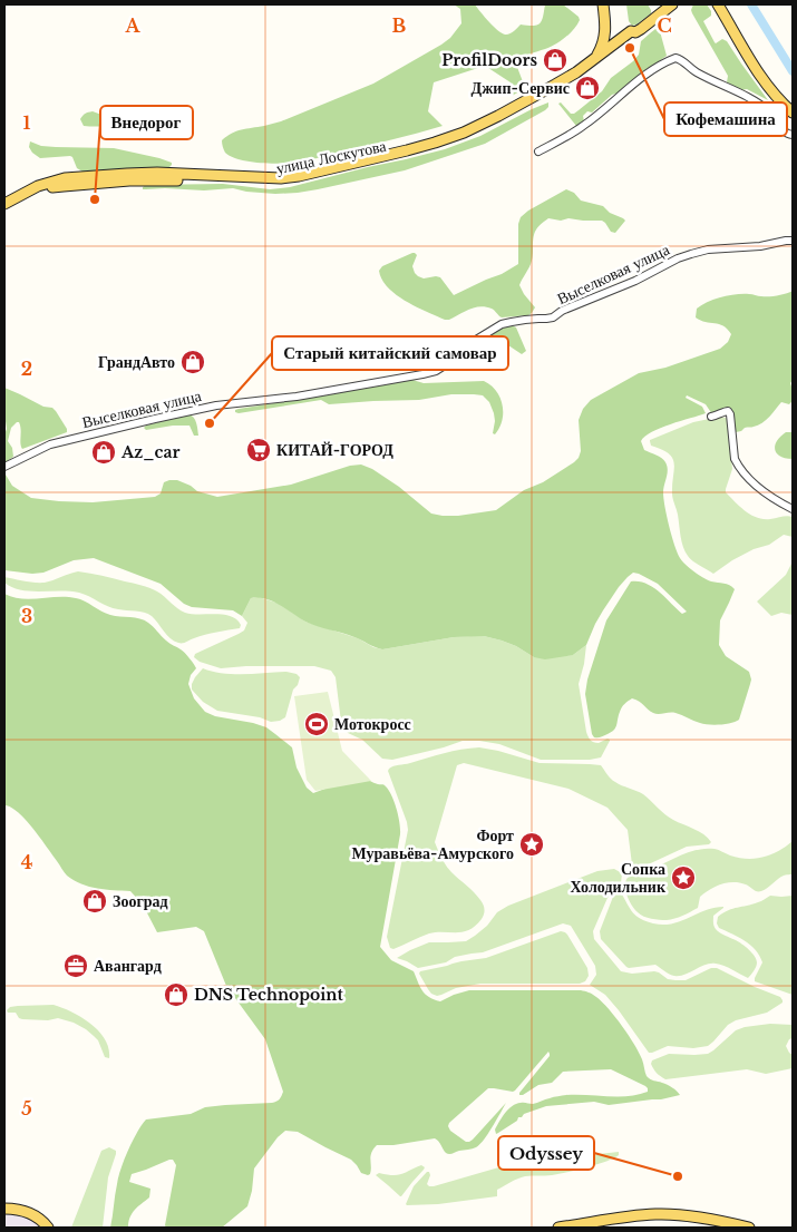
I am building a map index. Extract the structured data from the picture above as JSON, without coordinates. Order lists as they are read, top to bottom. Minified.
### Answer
{"streets":{"main road":["улица Лоскутова"],"street":["Выселковая улица"]},"places":{"other":["Кофемашина","Внедорог","Старый китайский самовар","Odyssey"],"shop":["ProfilDoors","Джип-Сервис","ГрандАвто","Az_car","Зооград","DNS Technopoint"],"supermarket":["КИТАЙ-ГОРОД"],"sports":["Мотокросс"],"place":["Форт Муравьёва-Амурского","Сопка Холодильник"],"office":["Авангард"]},"grid":{"columns":["A","B","C"],"rows":["1","2","3","4","5"]}}
